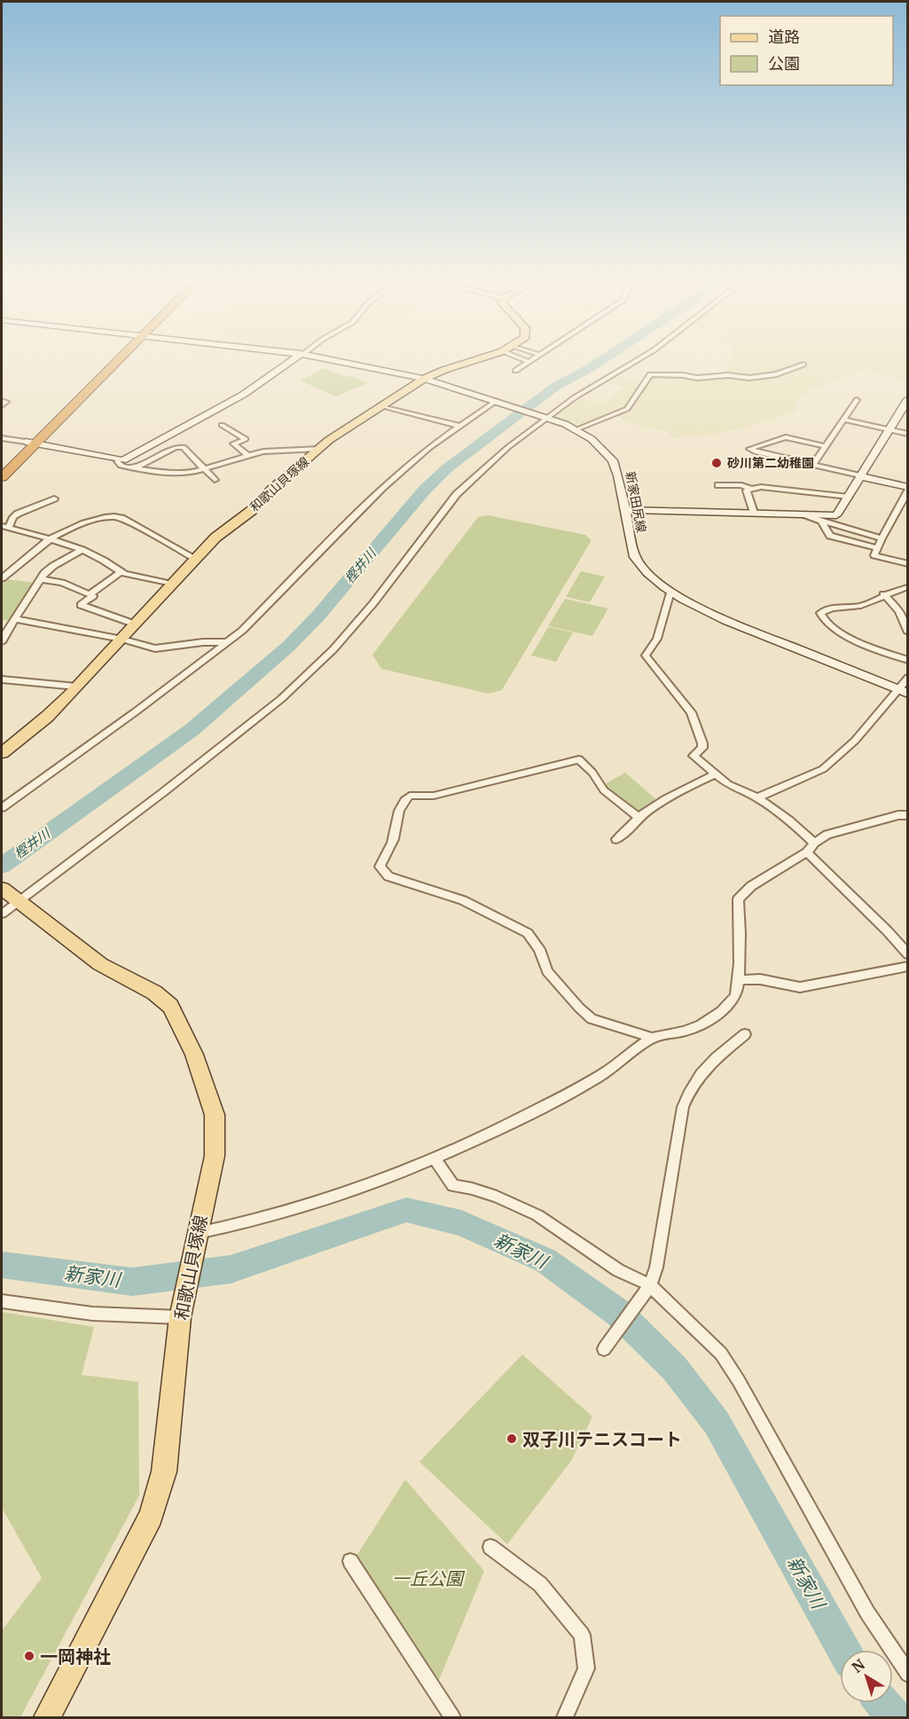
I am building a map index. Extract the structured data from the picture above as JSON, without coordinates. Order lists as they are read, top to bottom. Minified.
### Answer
{"streets":{"main road":["和歌山貝塚線","新家田尻線"]},"crossings":[["和歌山貝塚線","新家田尻線"]],"water":["樫井川","新家川"],"parks":["一丘公園"],"places":["砂川第二幼稚園","双子川テニスコート","一岡神社"],"legend":["道路","公園"],"north":"top left"}
